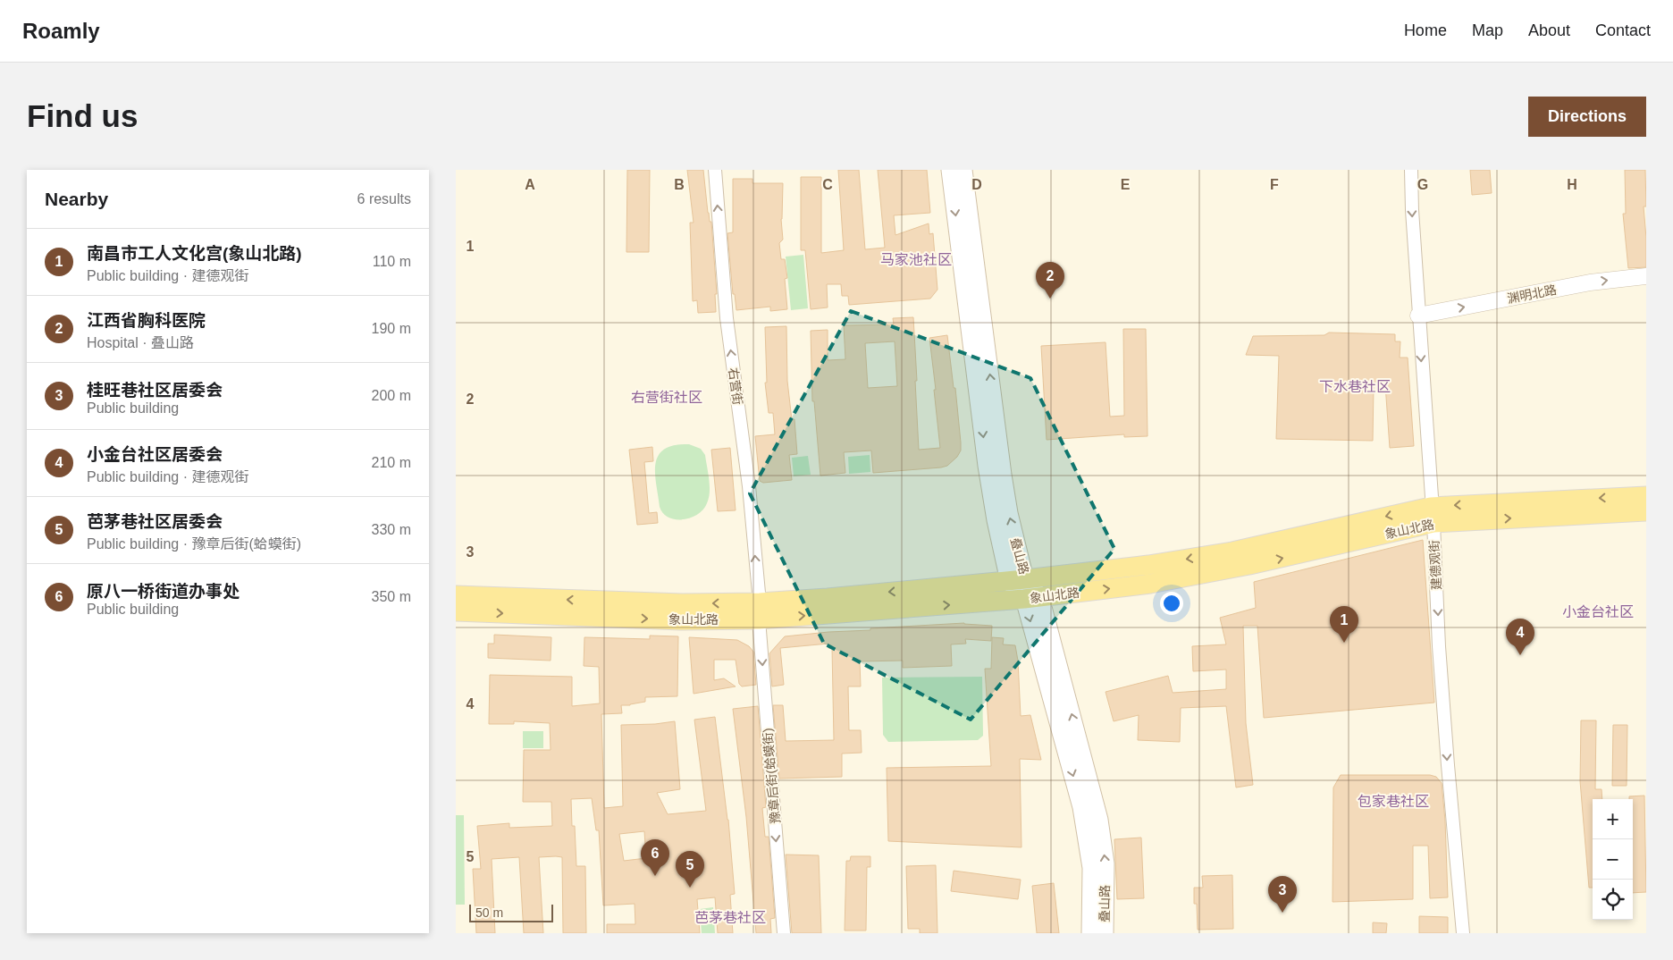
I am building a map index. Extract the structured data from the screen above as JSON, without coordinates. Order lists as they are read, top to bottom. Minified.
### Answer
{"streets":{"main road":["象山北路","叠山路"],"street":["渊明北路","右营街","建德观街","豫章后街(蛤蟆街)"]},"crossings":[["渊明北路","建德观街"],["右营街","象山北路"],["右营街","豫章后街(蛤蟆街)"],["象山北路","叠山路"],["象山北路","建德观街"],["象山北路","豫章后街(蛤蟆街)"]],"one_way":["渊明北路","右营街","建德观街","豫章后街(蛤蟆街)"],"districts":["马家池社区","下水巷社区","右营街社区","小金台社区","包家巷社区","芭茅巷社区"],"scale_bar":"50 m","page":{"header":"Roamly","nav":["Home","Map","About","Contact"],"buttons":"Directions","title":"Find us","heading":["Nearby","6 results"],"list":[{"mark":"1","name":"南昌市工人文化宫(象山北路)","note":"Public building · 建德观街","value":"110 m"},{"mark":"2","name":"江西省胸科医院","note":"Hospital · 叠山路","value":"190 m"},{"mark":"3","name":"桂旺巷社区居委会","note":"Public building","value":"200 m"},{"mark":"4","name":"小金台社区居委会","note":"Public building · 建德观街","value":"210 m"},{"mark":"5","name":"芭茅巷社区居委会","note":"Public building · 豫章后街(蛤蟆街)","value":"330 m"},{"mark":"6","name":"原八一桥街道办事处","note":"Public building","value":"350 m"}],"pins":["2","1","4","6","5","3"],"map_buttons":["+","−"],"scale":"50 m"},"grid":{"columns":["A","B","C","D","E","F","G","H"],"rows":["1","2","3","4","5"]}}
